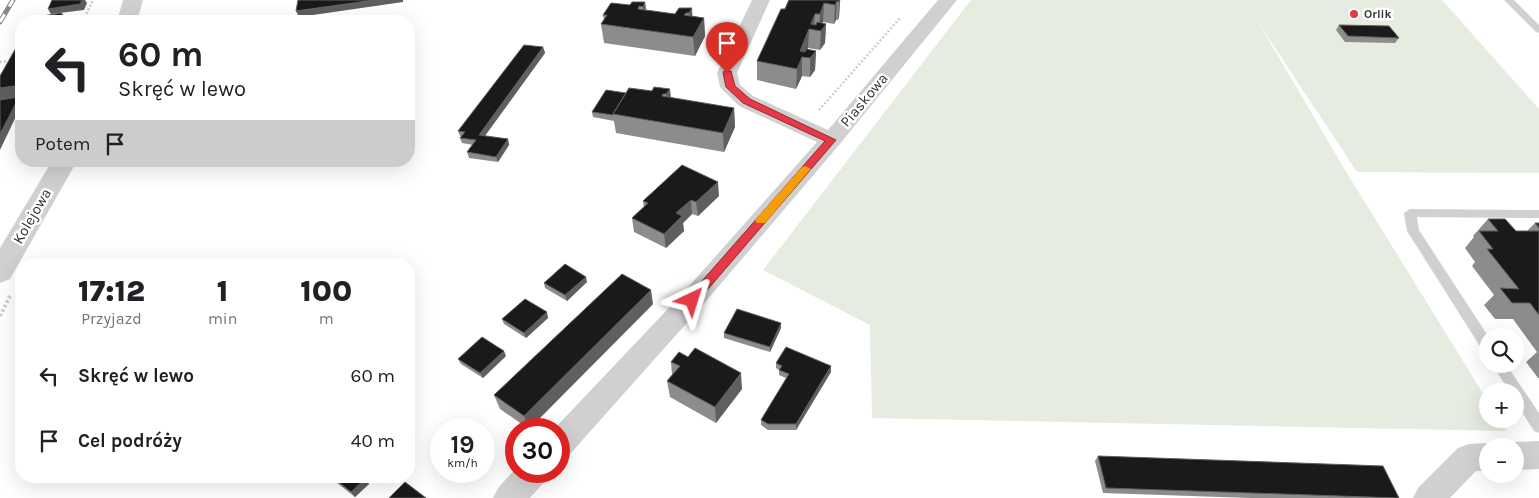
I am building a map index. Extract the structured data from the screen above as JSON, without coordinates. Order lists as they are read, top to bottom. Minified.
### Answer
{"streets":{"street":["Piaskowa","Kolejowa"]},"places":["Orlik"],"page":{"turn":["60 m","Skręć w lewo"],"then":"Potem","eta":["17:12","Przyjazd","1","min","100","m"],"map_buttons":["+","−"],"list":[{"name":"Skręć w lewo","value":"60 m"},{"name":"Cel podróży","value":"40 m"}],"speed":"19 km/h","limit":"30"}}
